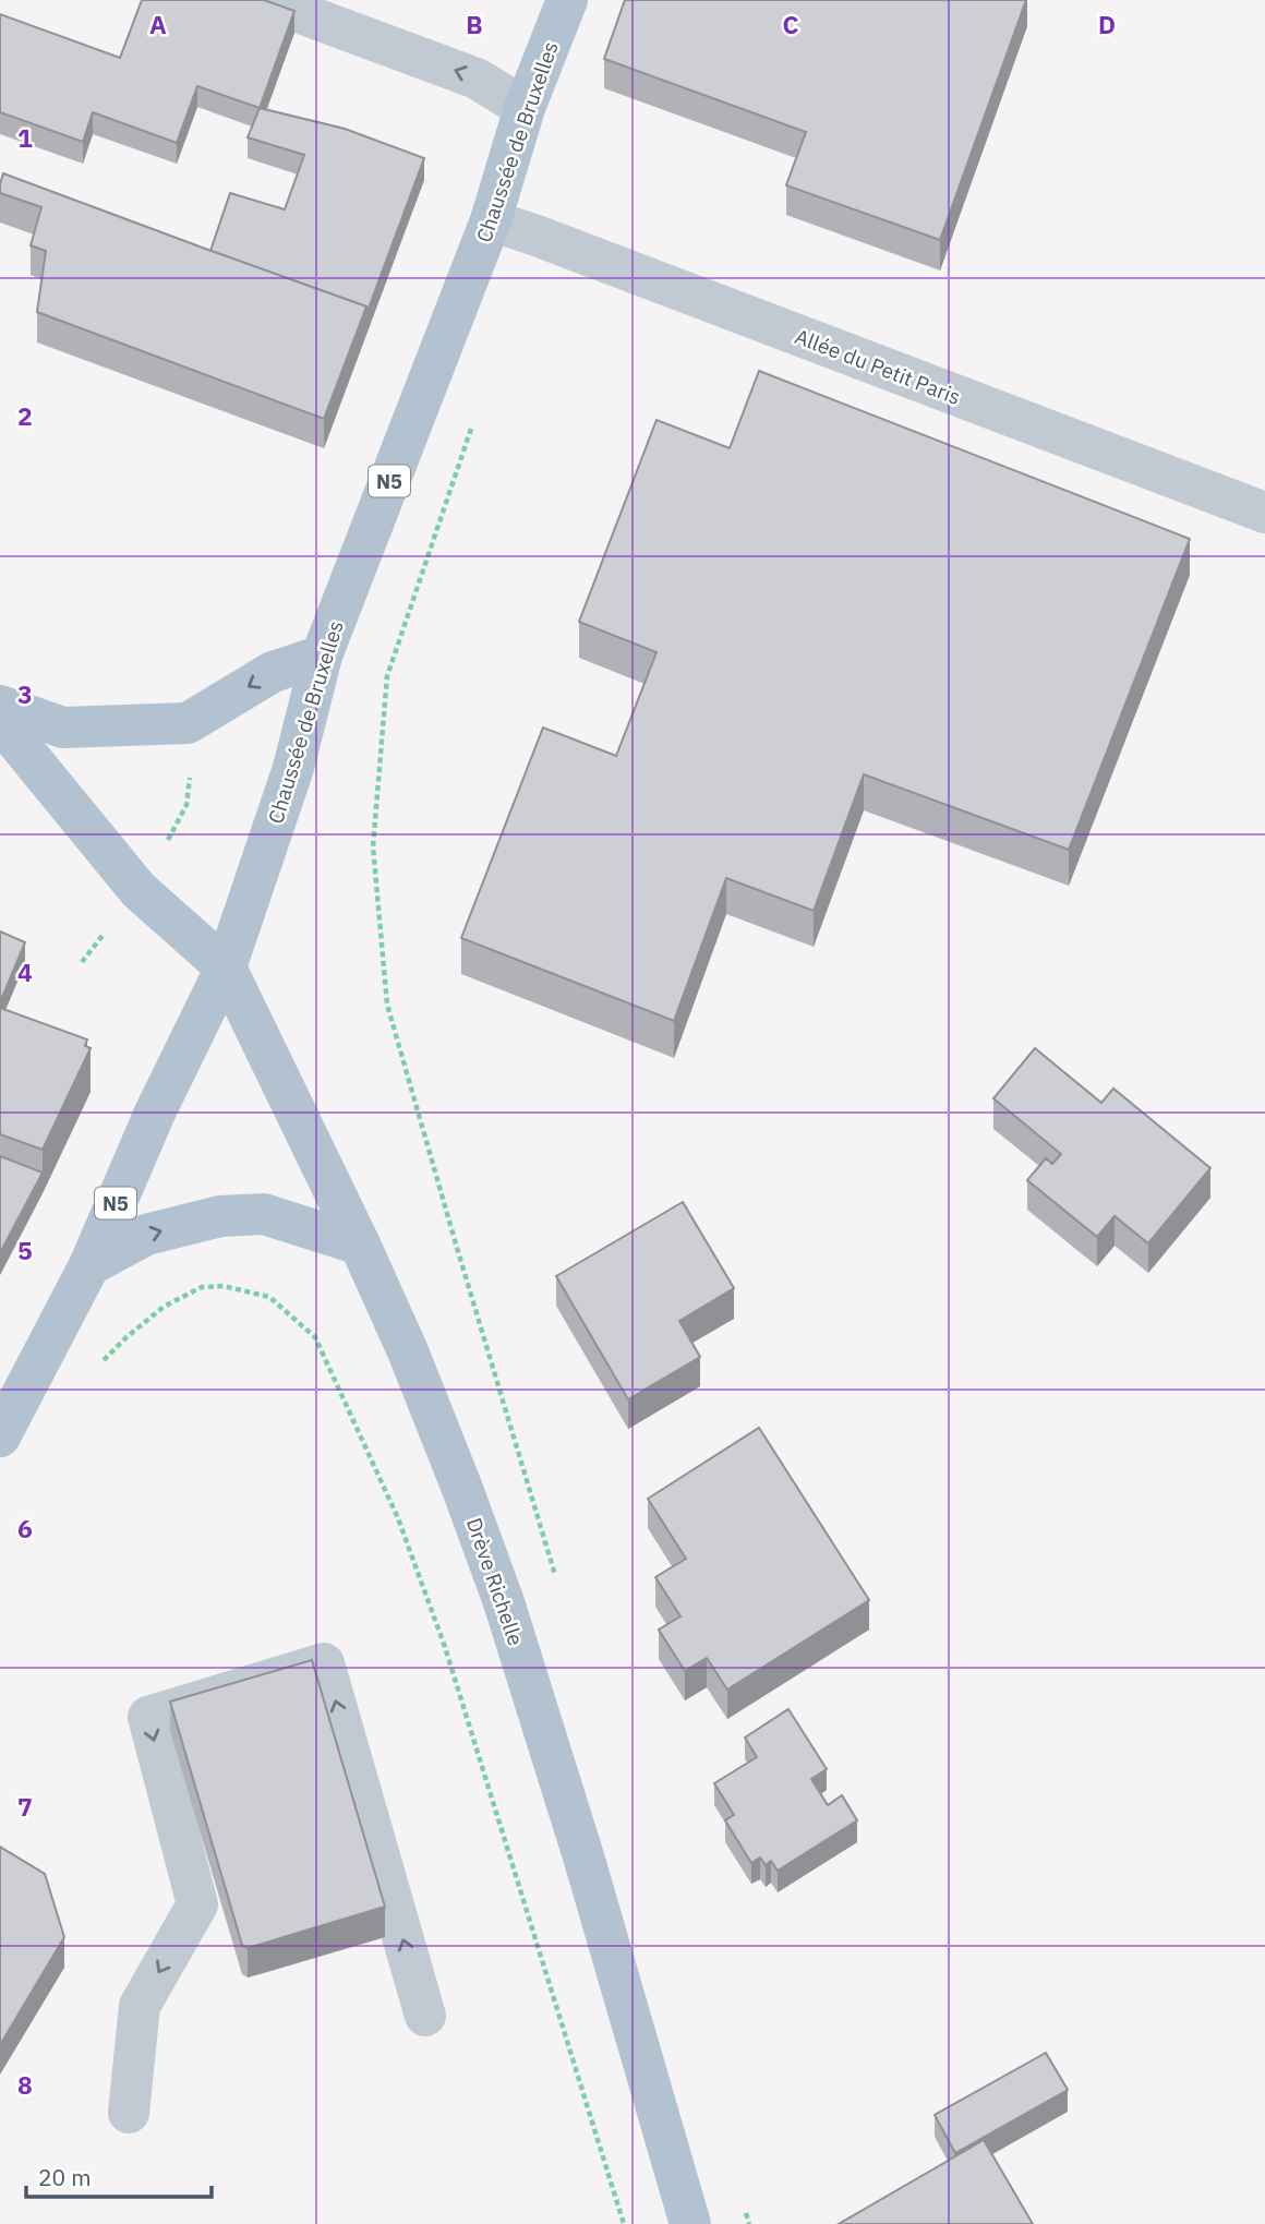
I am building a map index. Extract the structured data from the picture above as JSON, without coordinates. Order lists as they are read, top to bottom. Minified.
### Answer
{"streets":{"main road":["Chaussée de Bruxelles","N5","Drève Richelle"],"street":["Allée du Petit Paris"]},"crossings":[["Chaussée de Bruxelles","Allée du Petit Paris"],["Chaussée de Bruxelles","Drève Richelle"]],"scale_bar":"20 m","grid":{"columns":["A","B","C","D"],"rows":["1","2","3","4","5","6","7","8"]}}
